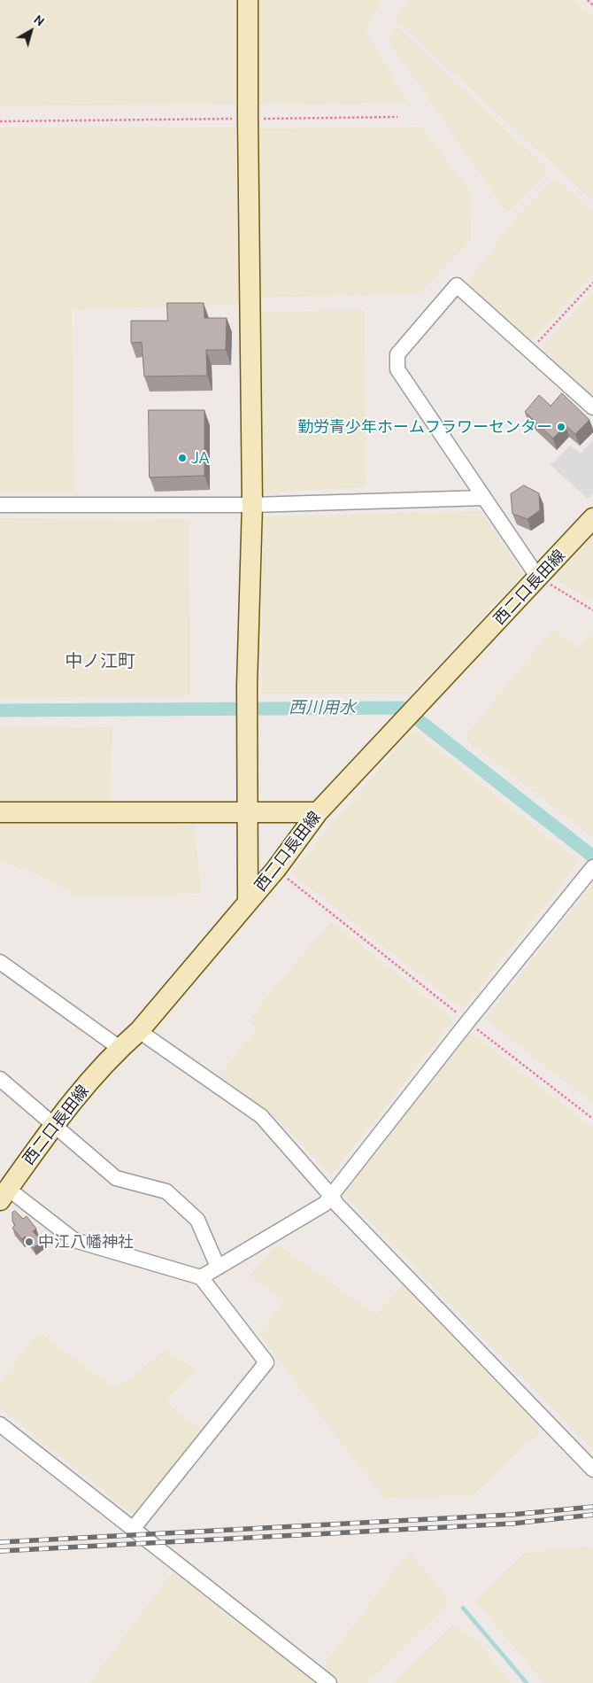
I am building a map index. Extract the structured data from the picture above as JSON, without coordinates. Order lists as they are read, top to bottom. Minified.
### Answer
{"streets":{"street":["西二口長田線"]},"districts":["中ノ江町"],"water":["西川用水"],"places":["勤労青少年ホームフラワーセンター","JA","中江八幡神社"],"north":"top right"}
